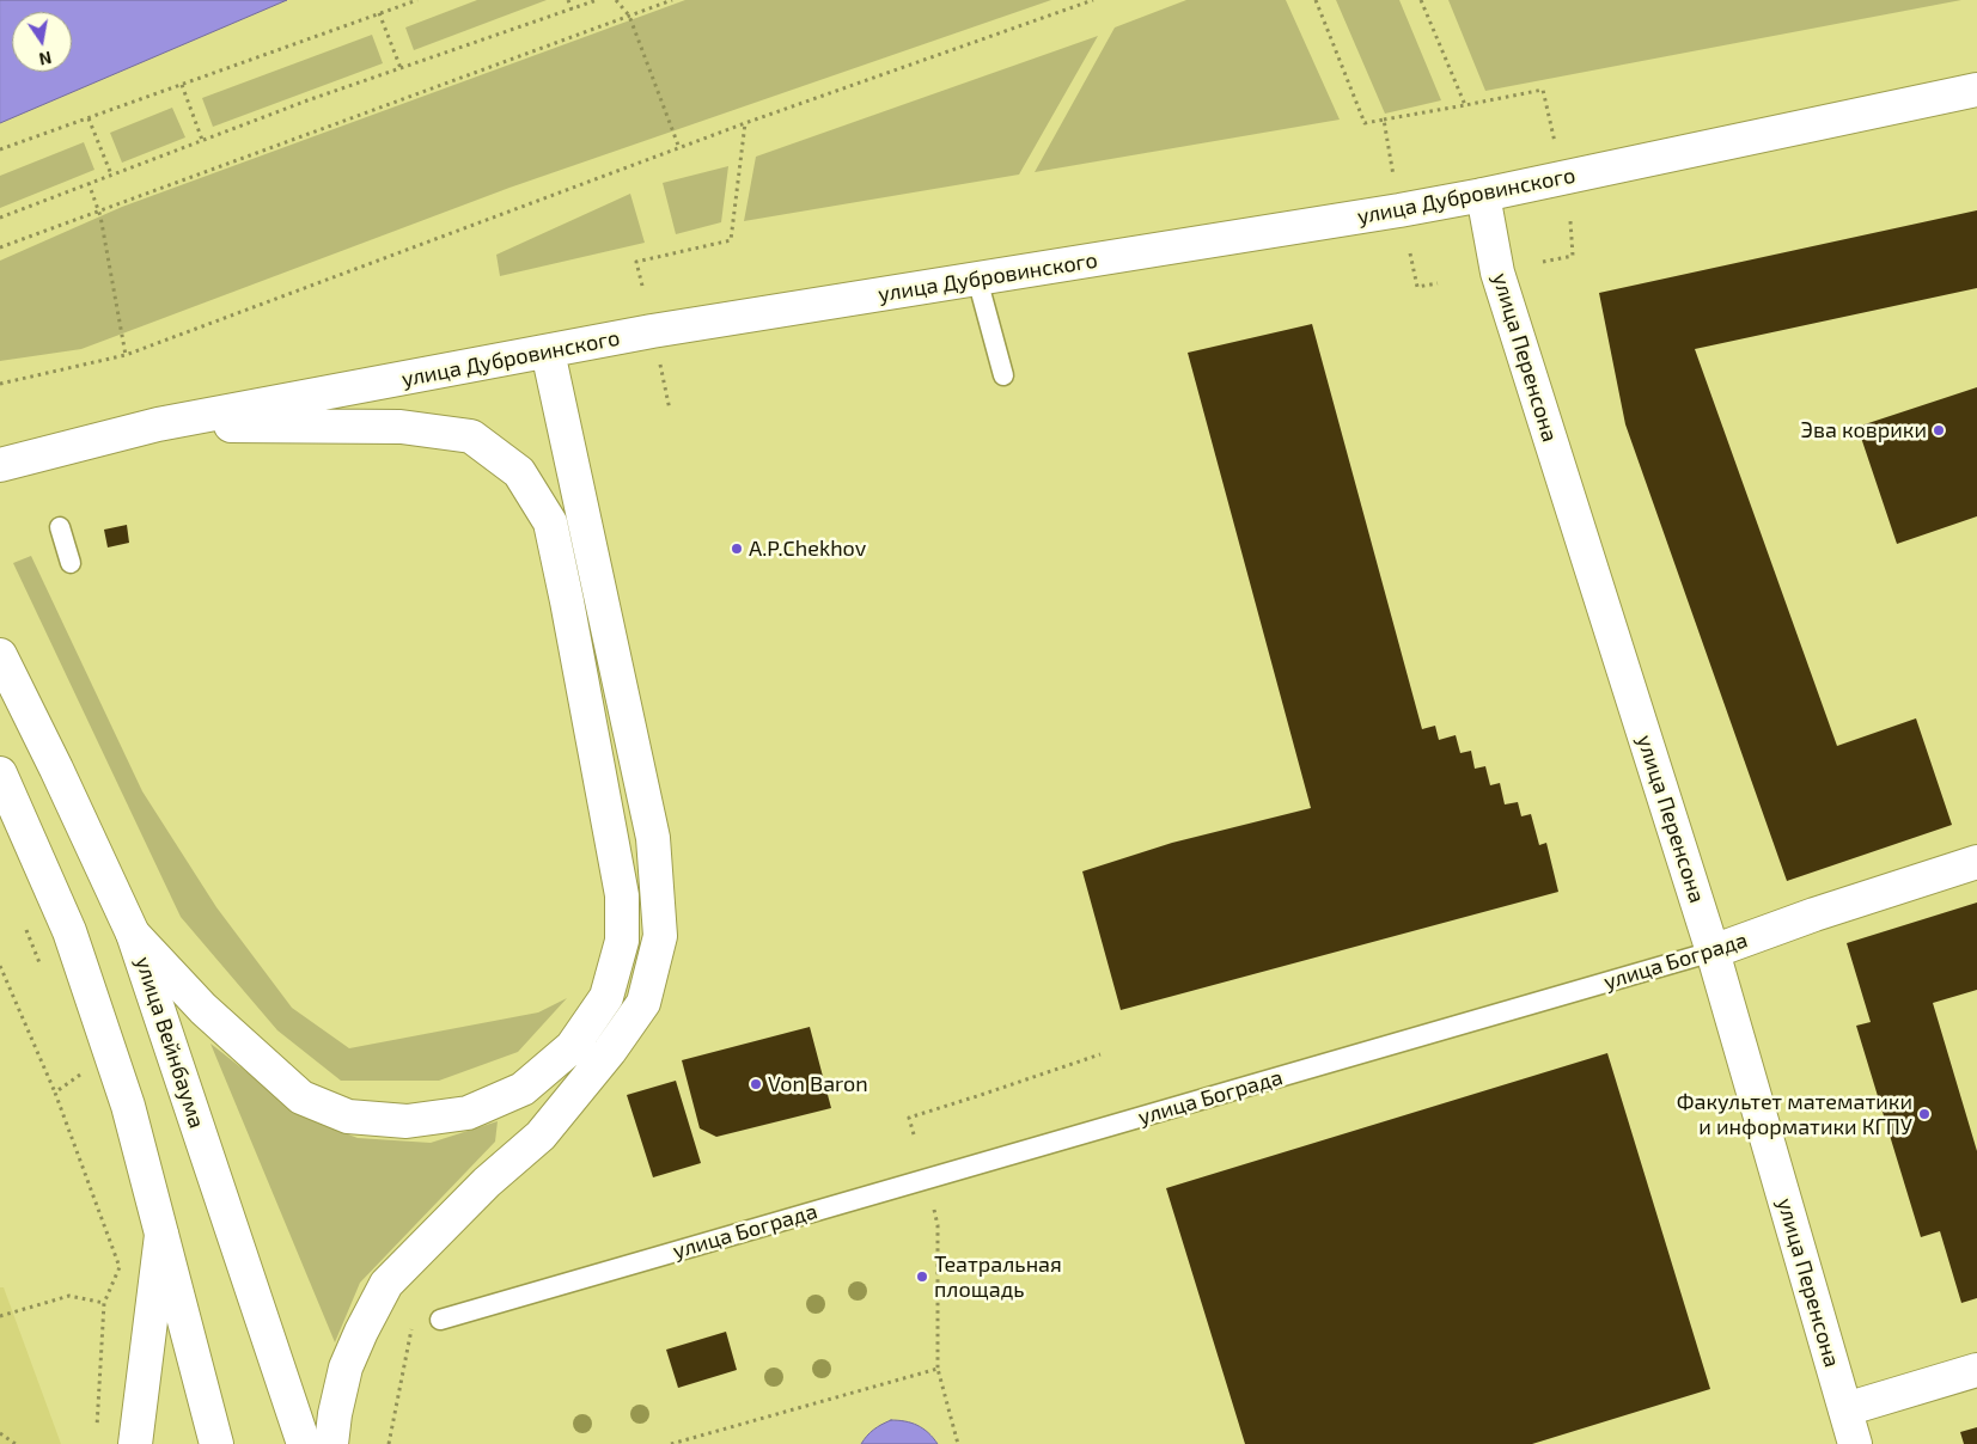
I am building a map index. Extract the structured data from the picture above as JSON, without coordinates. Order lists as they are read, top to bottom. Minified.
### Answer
{"streets":{"main road":["улица Дубровинского","улица Перенсона","улица Бограда","улица Вейнбаума"]},"crossings":[["улица Дубровинского","улица Перенсона"],["улица Перенсона","улица Бограда"]],"places":["Эва коврики","A.P.Chekhov","Von Baron","Факультет математики и информатики КГПУ","Театральная площадь"],"north":"bottom"}
